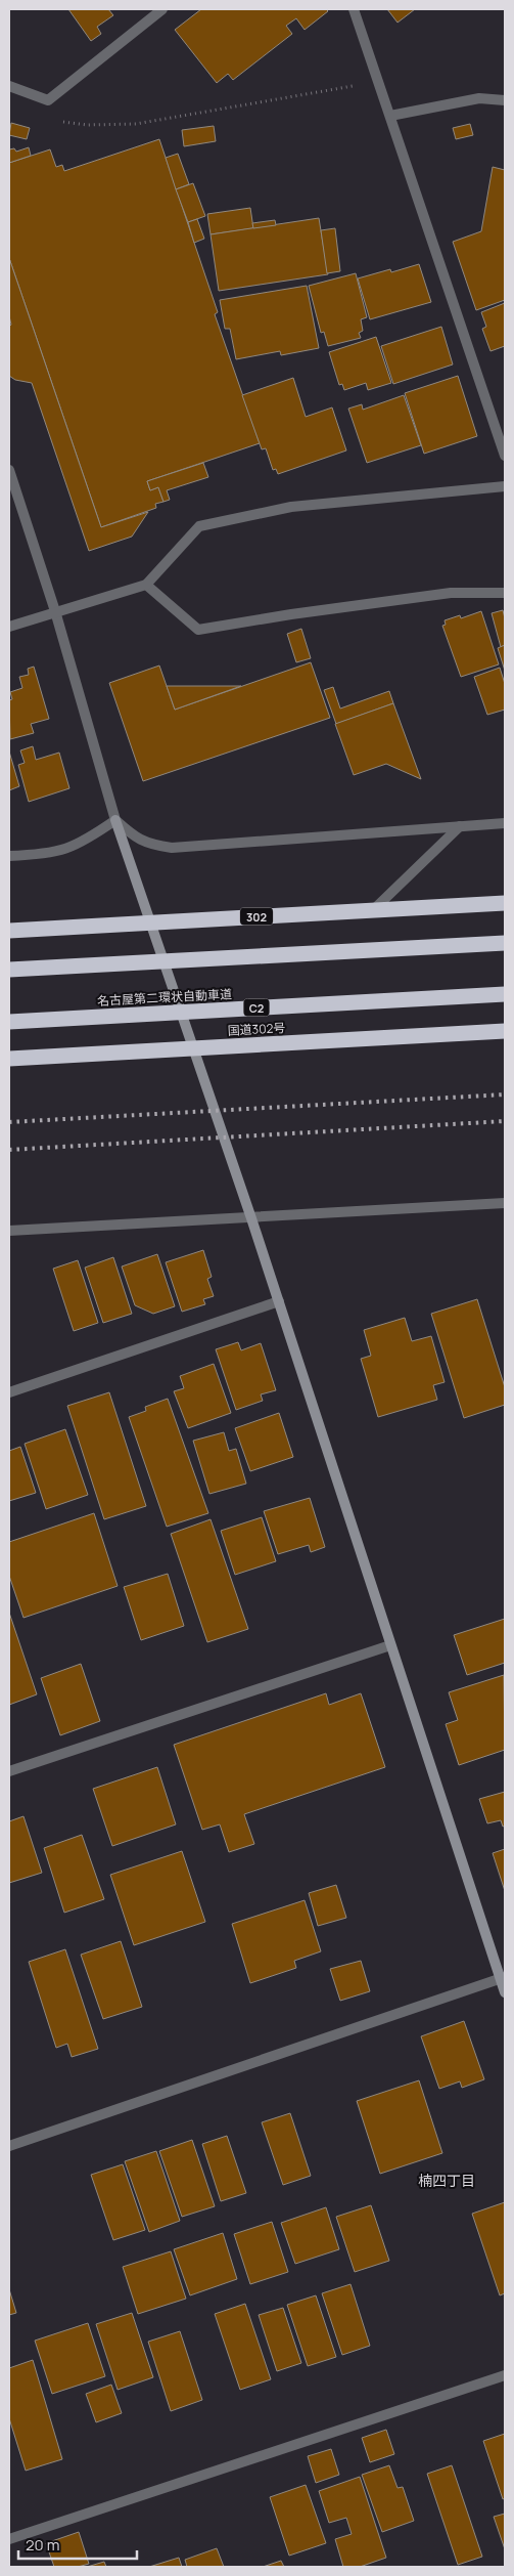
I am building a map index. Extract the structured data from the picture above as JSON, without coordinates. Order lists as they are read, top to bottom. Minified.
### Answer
{"streets":{"highway":["302","名古屋第二環状自動車道","C2","国道302号"]},"districts":["楠四丁目"],"scale_bar":"20 m"}
